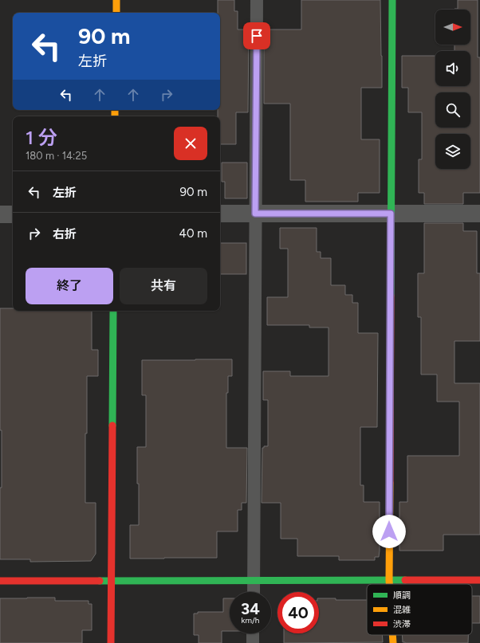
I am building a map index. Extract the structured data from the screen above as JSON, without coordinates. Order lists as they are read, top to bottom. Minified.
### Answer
{"legend":["順調","混雑","渋滞"],"north":"right","page":{"turn":["90 m","左折"],"heading":["1 分","180 m · 14:25"],"list":[{"name":"左折","value":"90 m"},{"name":"右折","value":"40 m"}],"buttons":["終了","共有"],"speed":"34 km/h","limit":"40"}}
